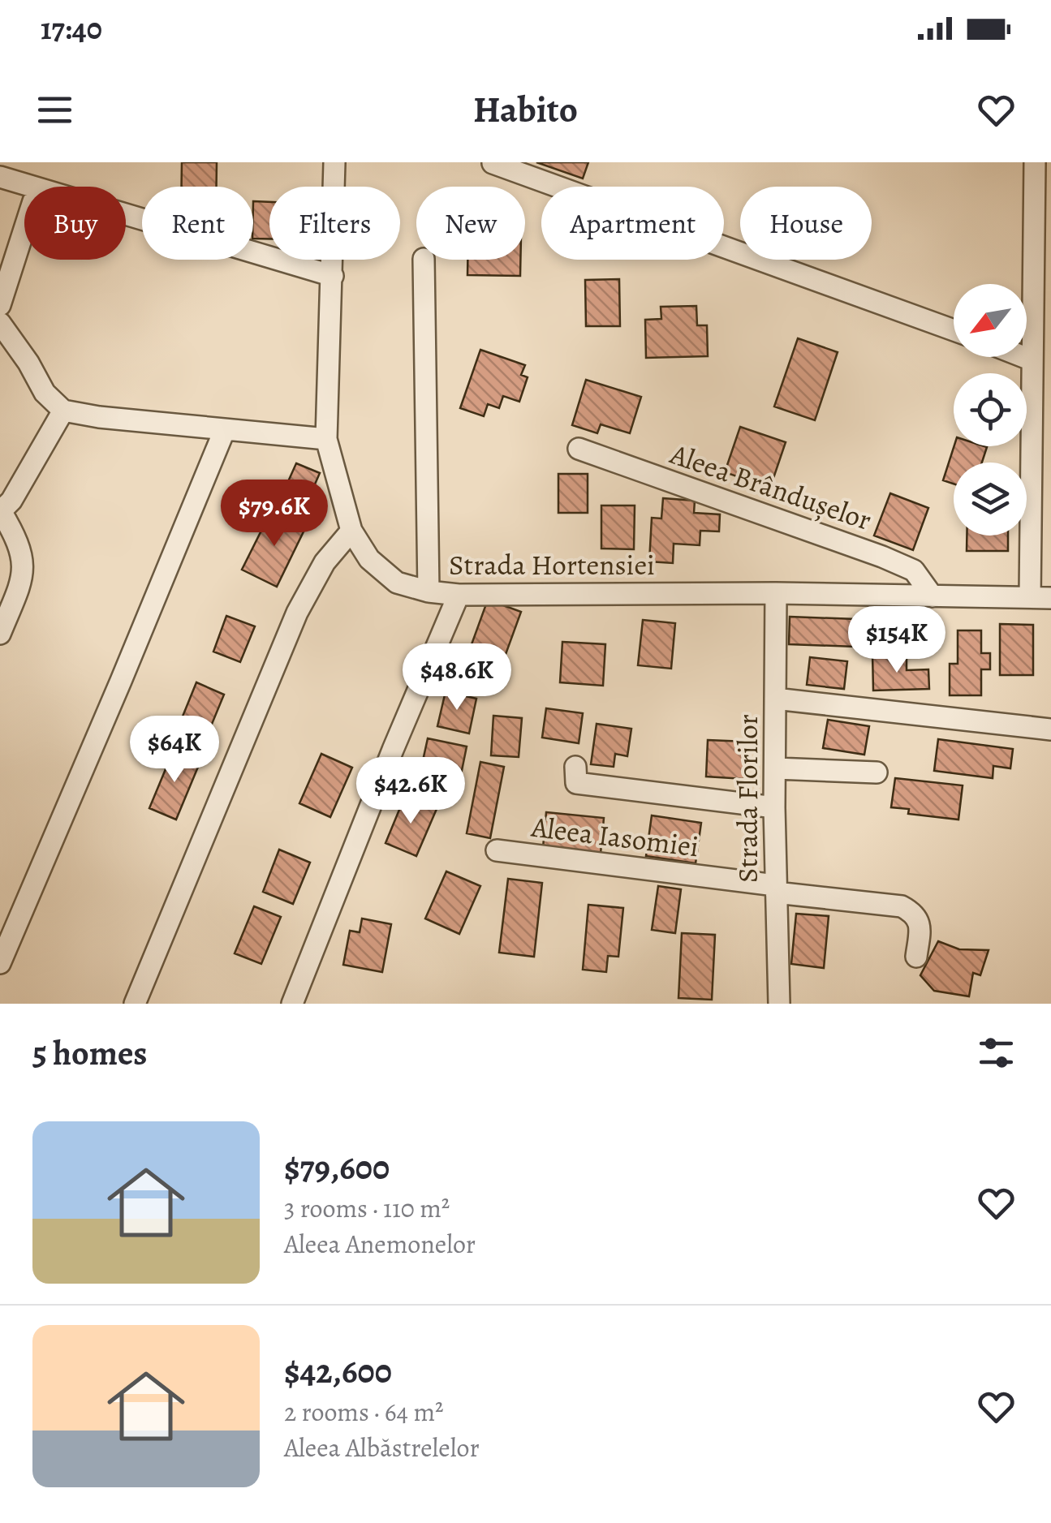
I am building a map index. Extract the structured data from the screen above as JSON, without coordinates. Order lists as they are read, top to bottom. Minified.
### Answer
{"streets":{"street":["Aleea Brândușelor","Strada Hortensiei","Strada Florilor","Aleea Iasomiei"]},"crossings":[["Aleea Brândușelor","Strada Hortensiei"],["Strada Hortensiei","Strada Florilor"],["Strada Florilor","Aleea Iasomiei"]],"north":"bottom left","page":{"status":"17:40","header":"Habito","chip":["Buy","Rent","Filters","New","Apartment","House"],"price":["$79.6K","$154K","$48.6K","$64K","$42.6K"],"heading":"5 homes","list":[{"name":"$79,600","note":"3 rooms · 110 m² · Aleea Anemonelor"},{"name":"$42,600","note":"2 rooms · 64 m² · Aleea Albăstrelelor"}]}}
